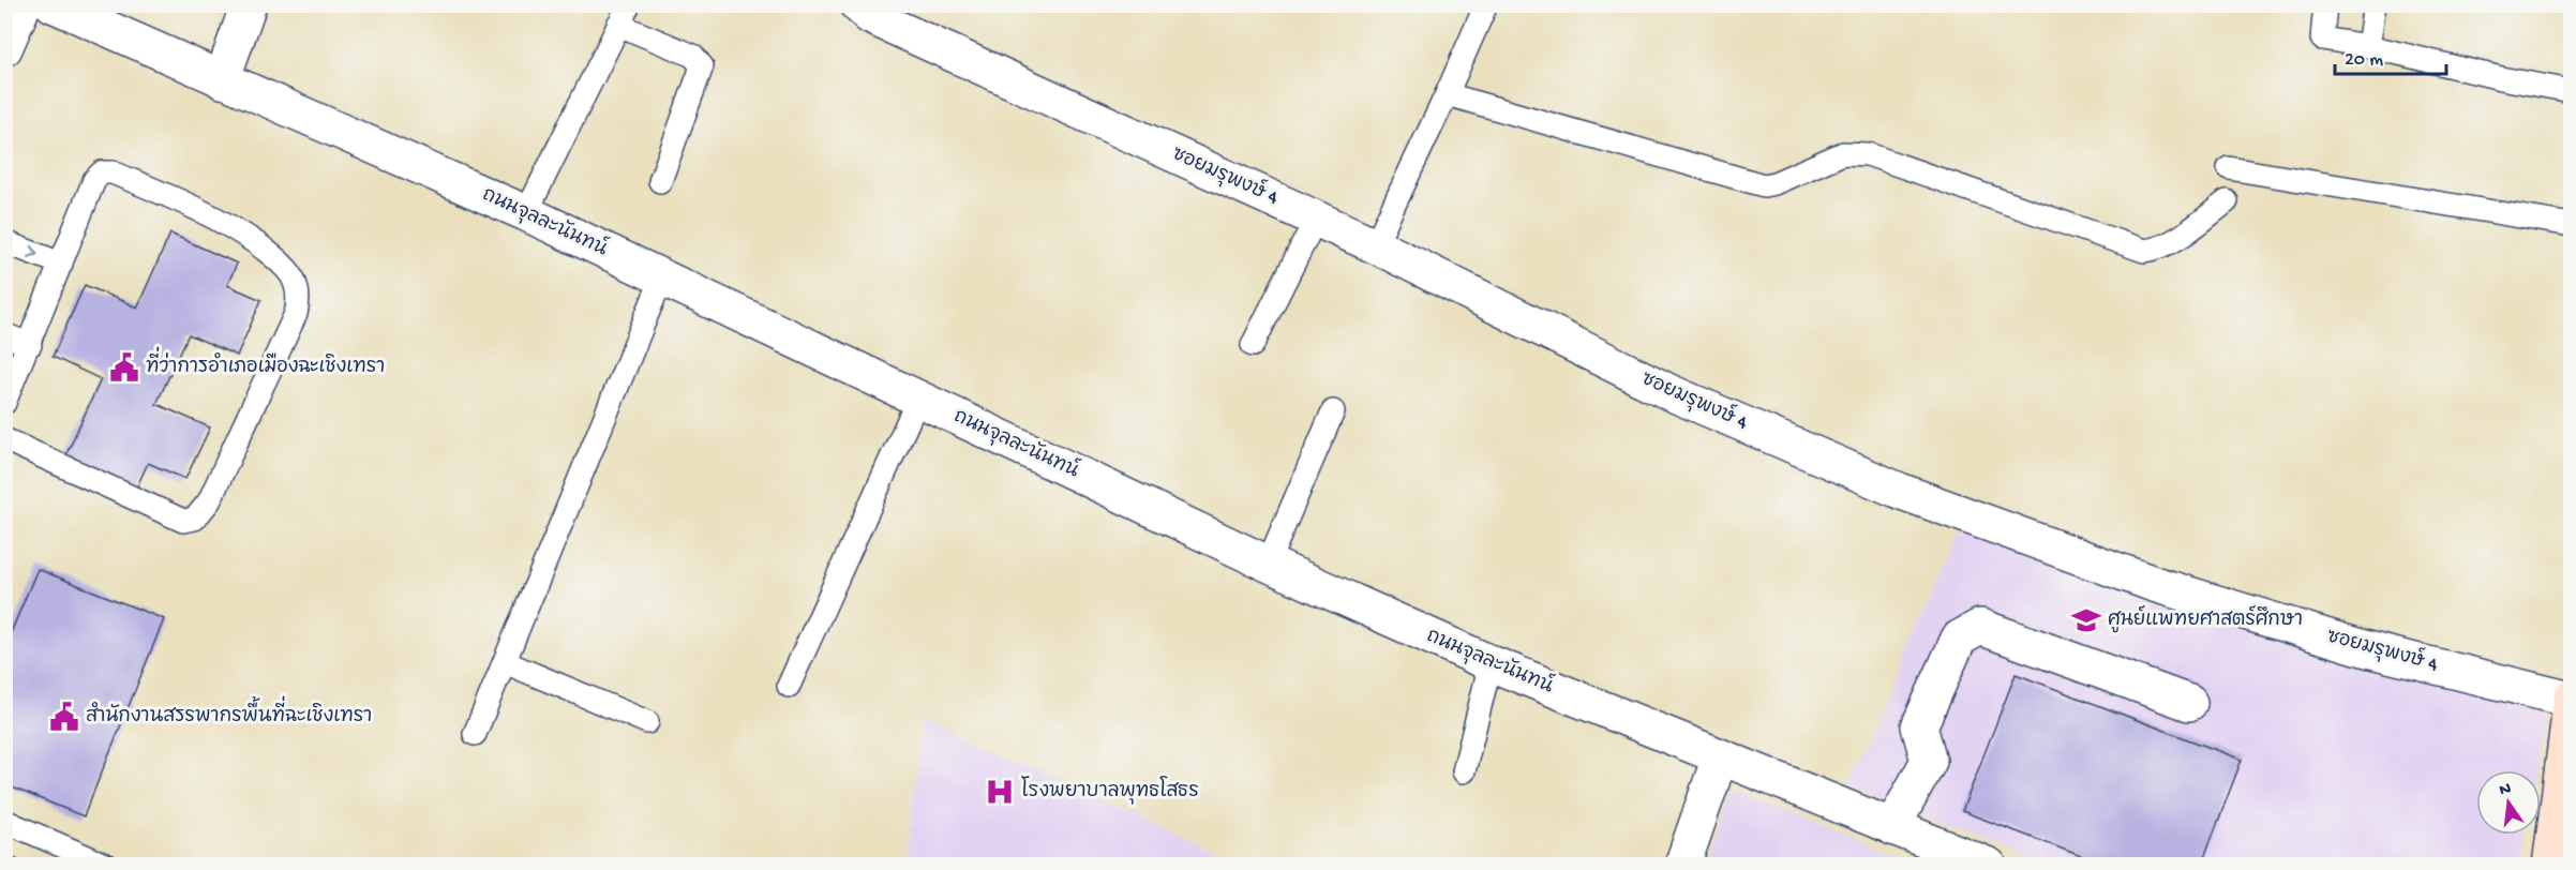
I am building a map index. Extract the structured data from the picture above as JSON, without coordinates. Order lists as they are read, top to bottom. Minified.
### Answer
{"streets":{"street":["ซอยมรุพงษ์ 4","ถนนจุลละนันทน์"]},"places":{"public building":["ที่ว่าการอำเภอเมืองฉะเชิงเทรา","สำนักงานสรรพากรพื้นที่ฉะเชิงเทรา"],"school or university":["ศูนย์แพทยศาสตร์ศึกษา"],"hospital":["โรงพยาบาลพุทธโสธร"]},"scale_bar":"20 m","north":"top"}
